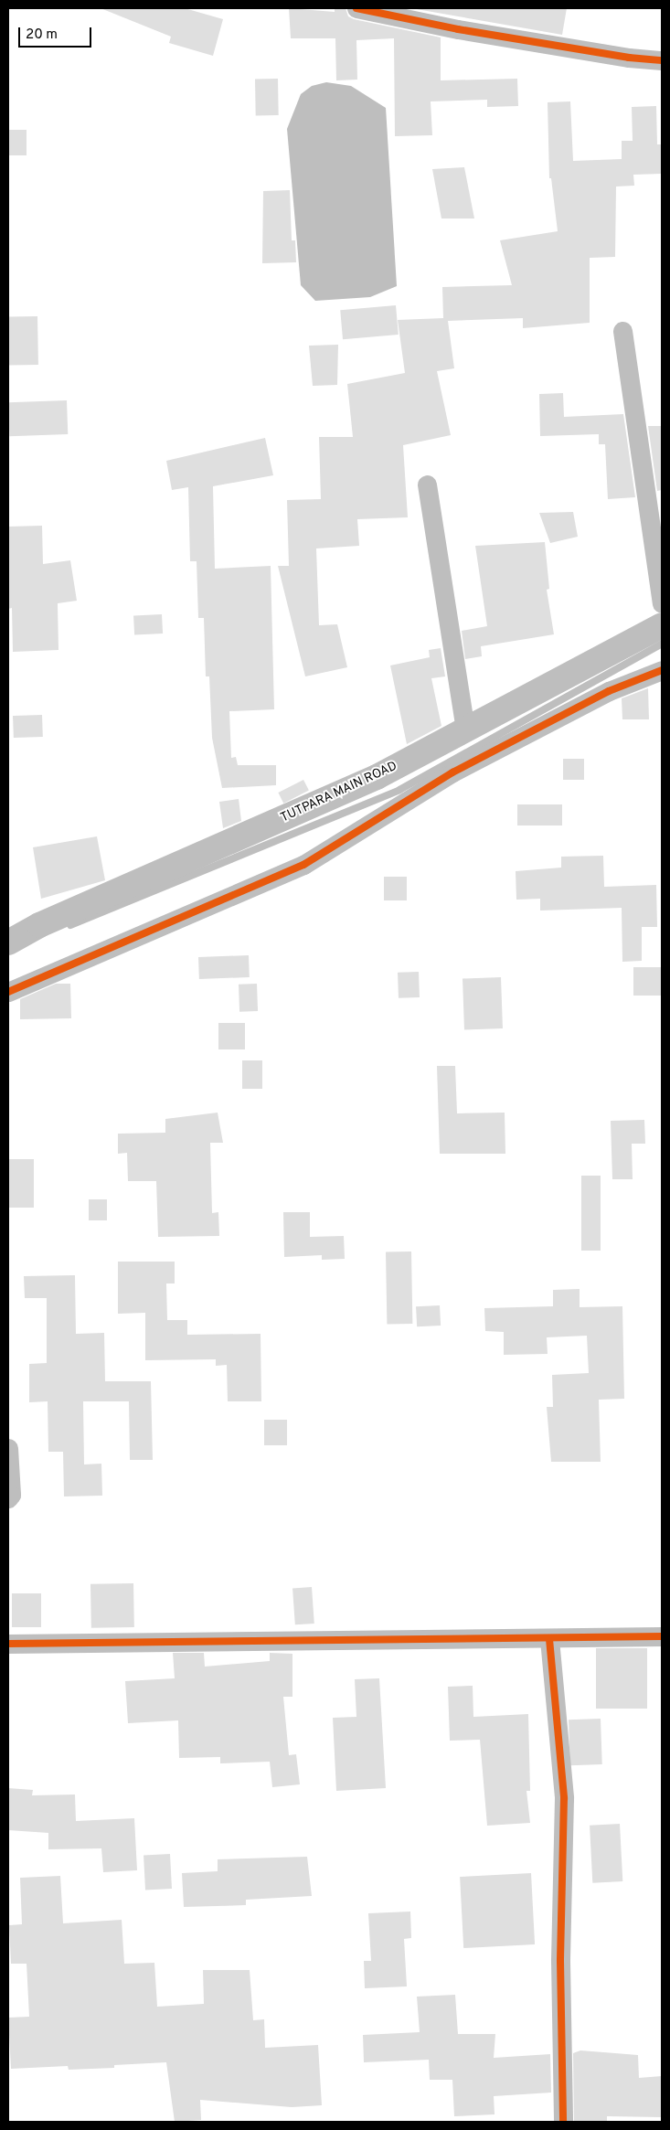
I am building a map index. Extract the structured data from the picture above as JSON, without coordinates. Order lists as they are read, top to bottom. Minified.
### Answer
{"streets":{"street":["TUTPARA MAIN ROAD"]},"scale_bar":"20 m"}
